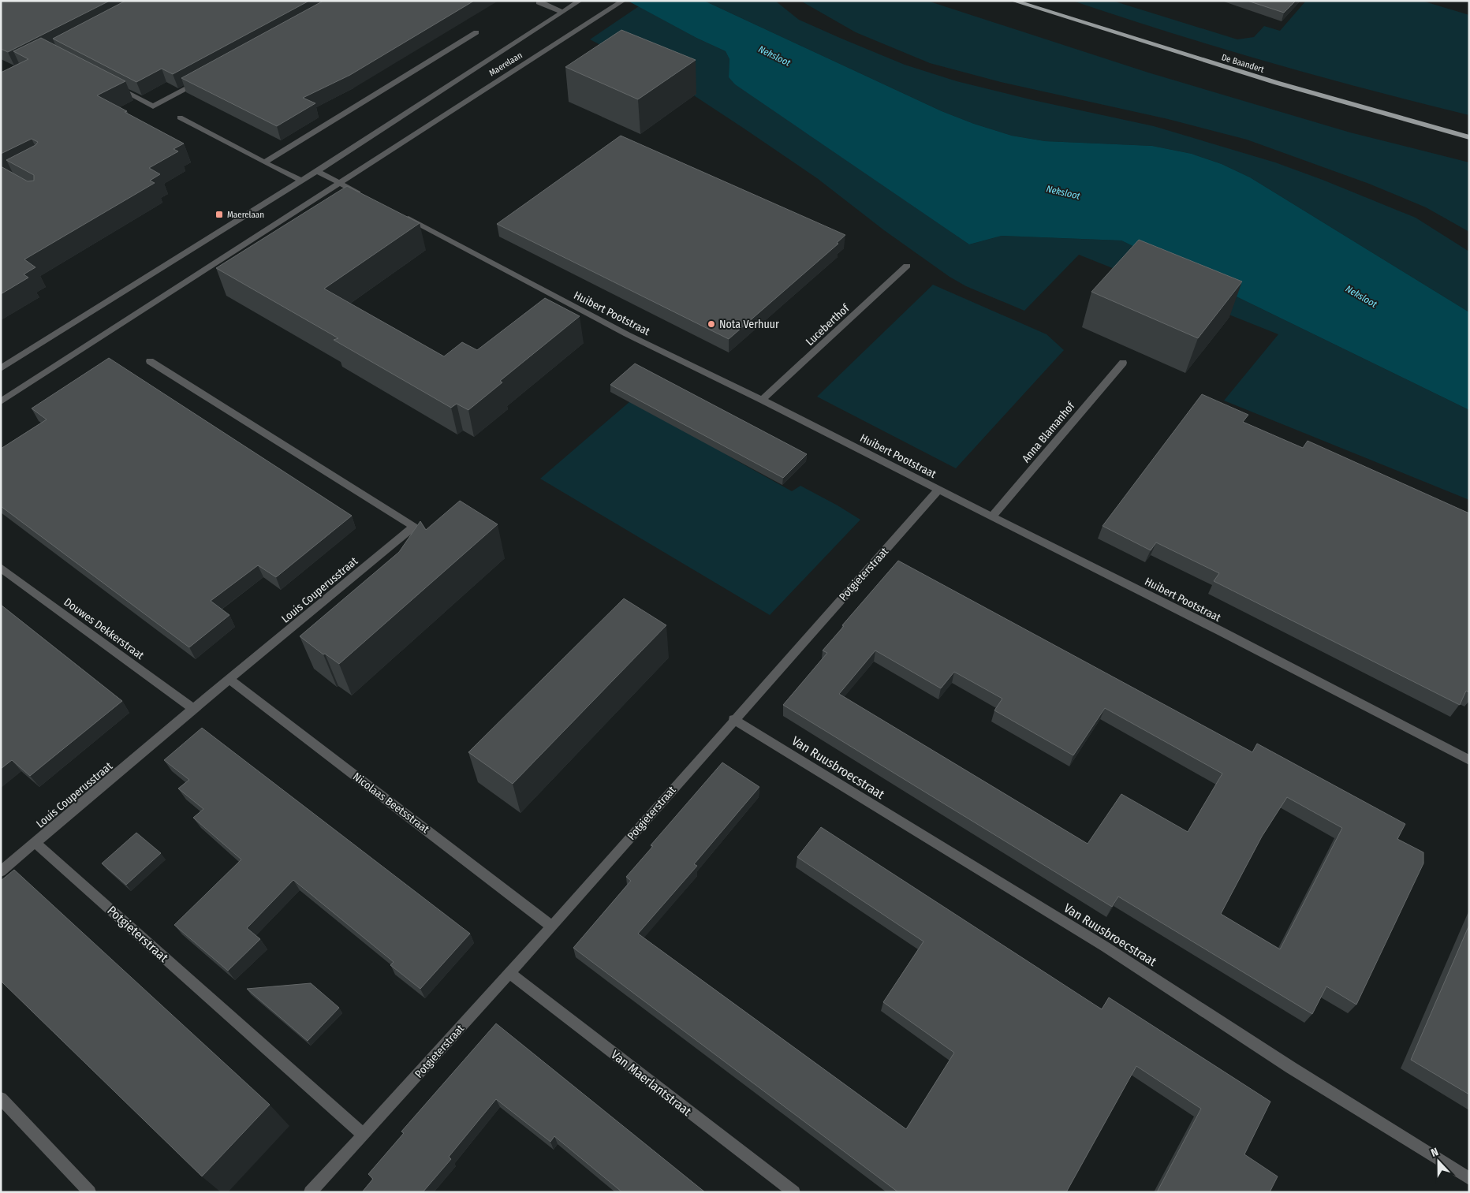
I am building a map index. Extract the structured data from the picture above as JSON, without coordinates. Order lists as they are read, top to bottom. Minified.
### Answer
{"streets":{"main road":["De Baandert"],"street":["Maerelaan","Huibert Pootstraat","Luceberthof","Anna Blamanhof","Potgieterstraat","Louis Couperusstraat","Douwes Dekkerstraat","Van Ruusbroecstraat","Nicolaas Beetsstraat","Van Maerlantstraat"]},"crossings":[["Huibert Pootstraat","Luceberthof"],["Huibert Pootstraat","Anna Blamanhof"],["Huibert Pootstraat","Potgieterstraat"],["Potgieterstraat","Louis Couperusstraat"],["Potgieterstraat","Van Ruusbroecstraat"],["Potgieterstraat","Nicolaas Beetsstraat"],["Potgieterstraat","Van Maerlantstraat"],["Louis Couperusstraat","Douwes Dekkerstraat"],["Louis Couperusstraat","Nicolaas Beetsstraat"]],"water":["Neksloot"],"places":{"transit":["Maerelaan"],"other":["Nota Verhuur"]},"north":"top"}
